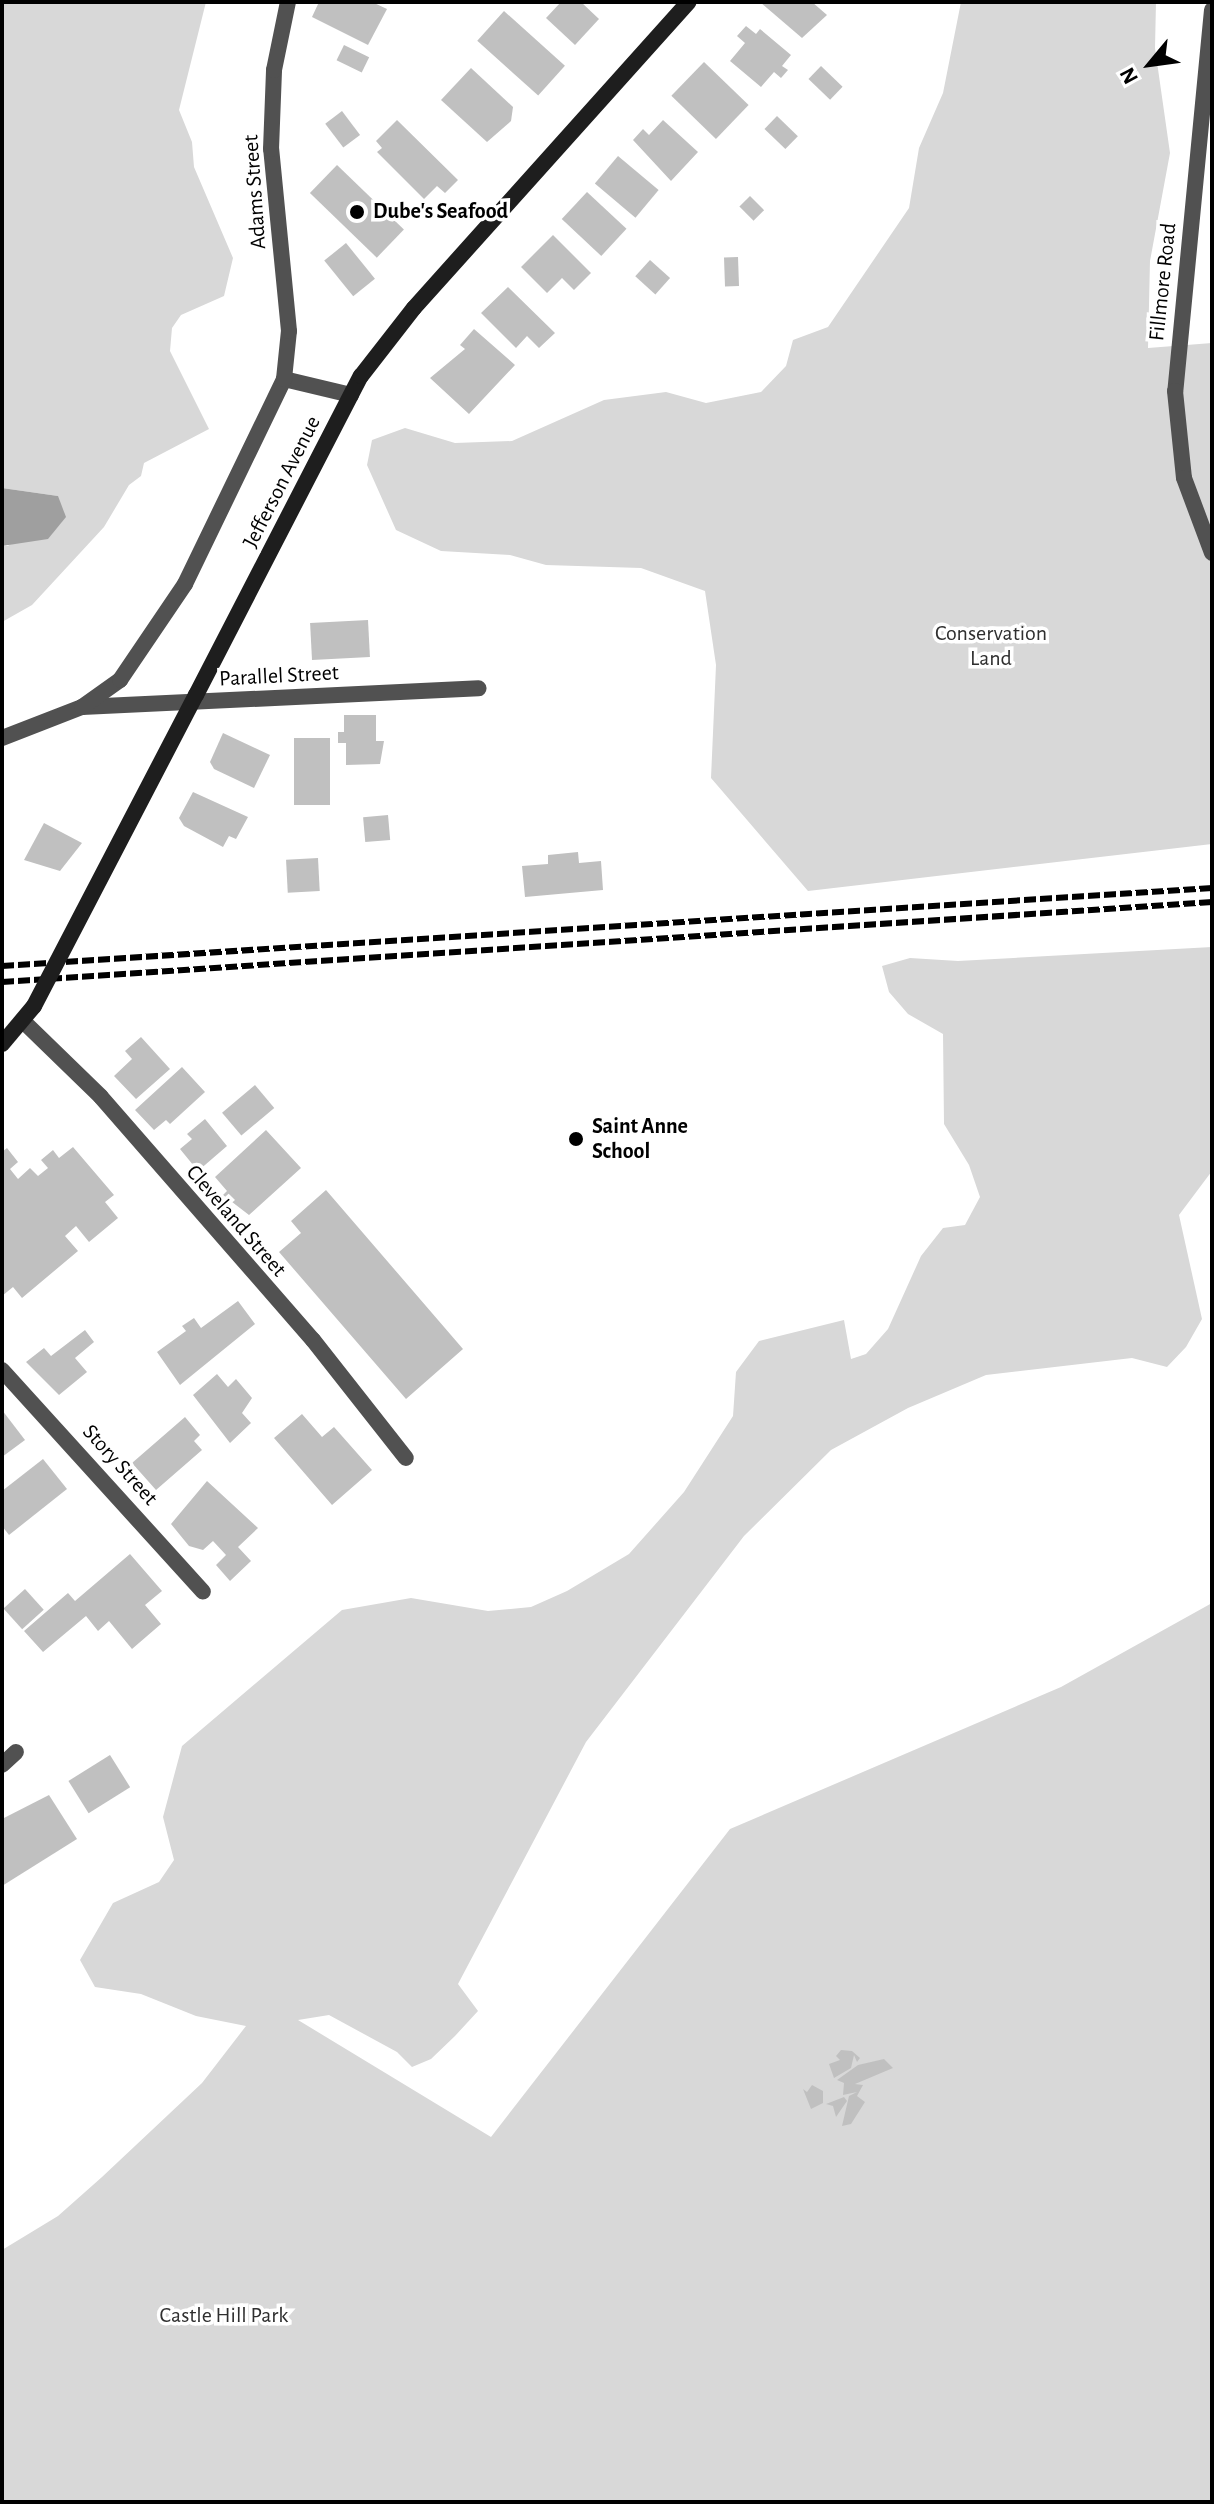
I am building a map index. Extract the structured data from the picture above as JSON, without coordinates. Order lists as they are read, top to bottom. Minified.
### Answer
{"streets":{"main road":["Jefferson Avenue"],"street":["Adams Street","Fillmore Road","Parallel Street","Cleveland Street","Story Street"]},"crossings":[["Adams Street","Parallel Street"],["Jefferson Avenue","Cleveland Street"]],"parks":["Conservation Land","Castle Hill Park"],"places":["Dube's Seafood","Saint Anne School"],"north":"bottom left"}
